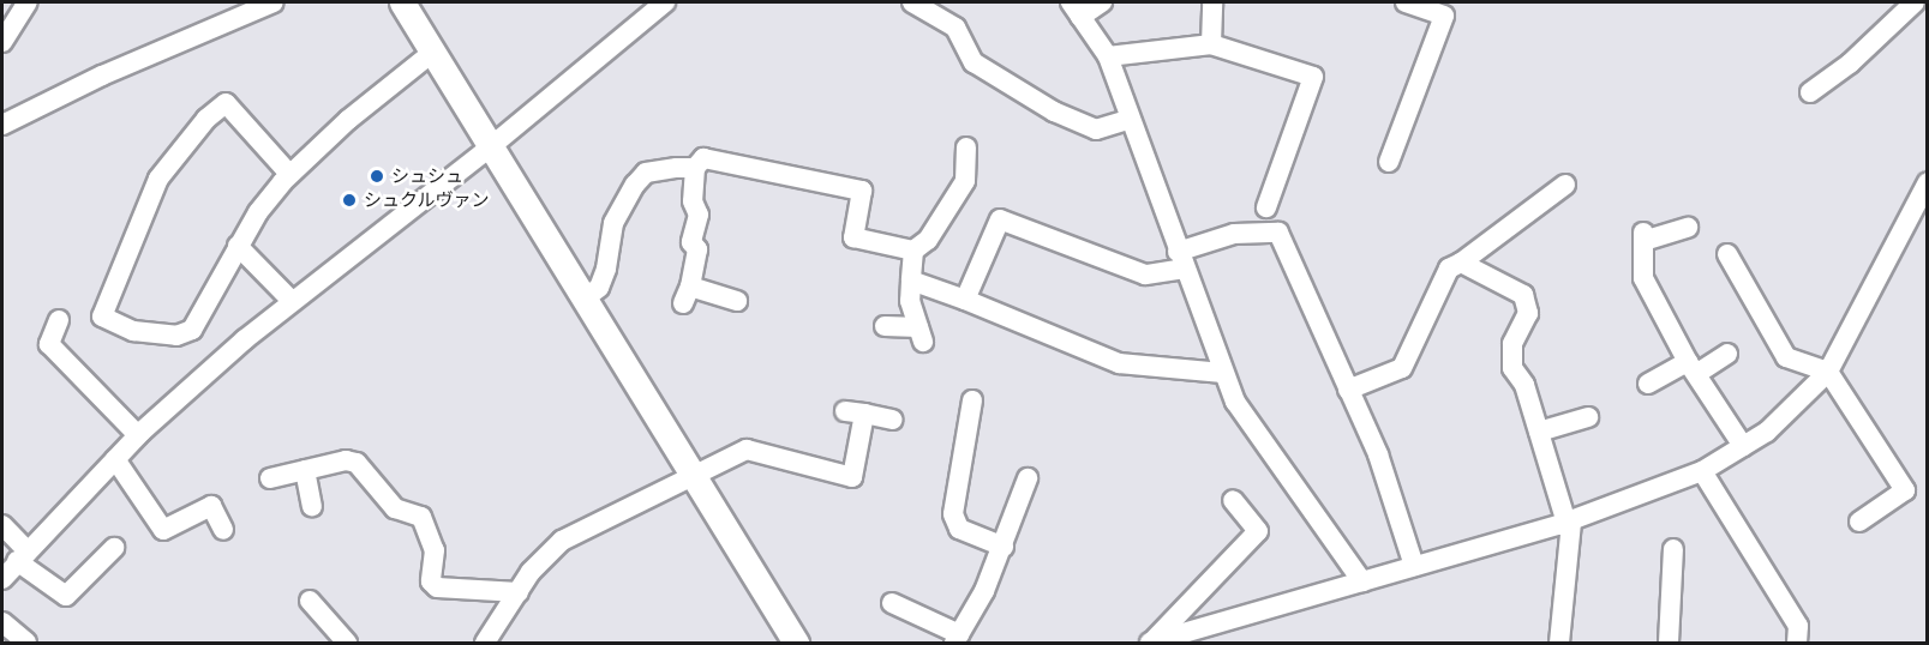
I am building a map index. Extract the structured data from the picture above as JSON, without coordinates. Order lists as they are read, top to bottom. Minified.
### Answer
{"places":["シュシュ","シュクルヴァン"]}
